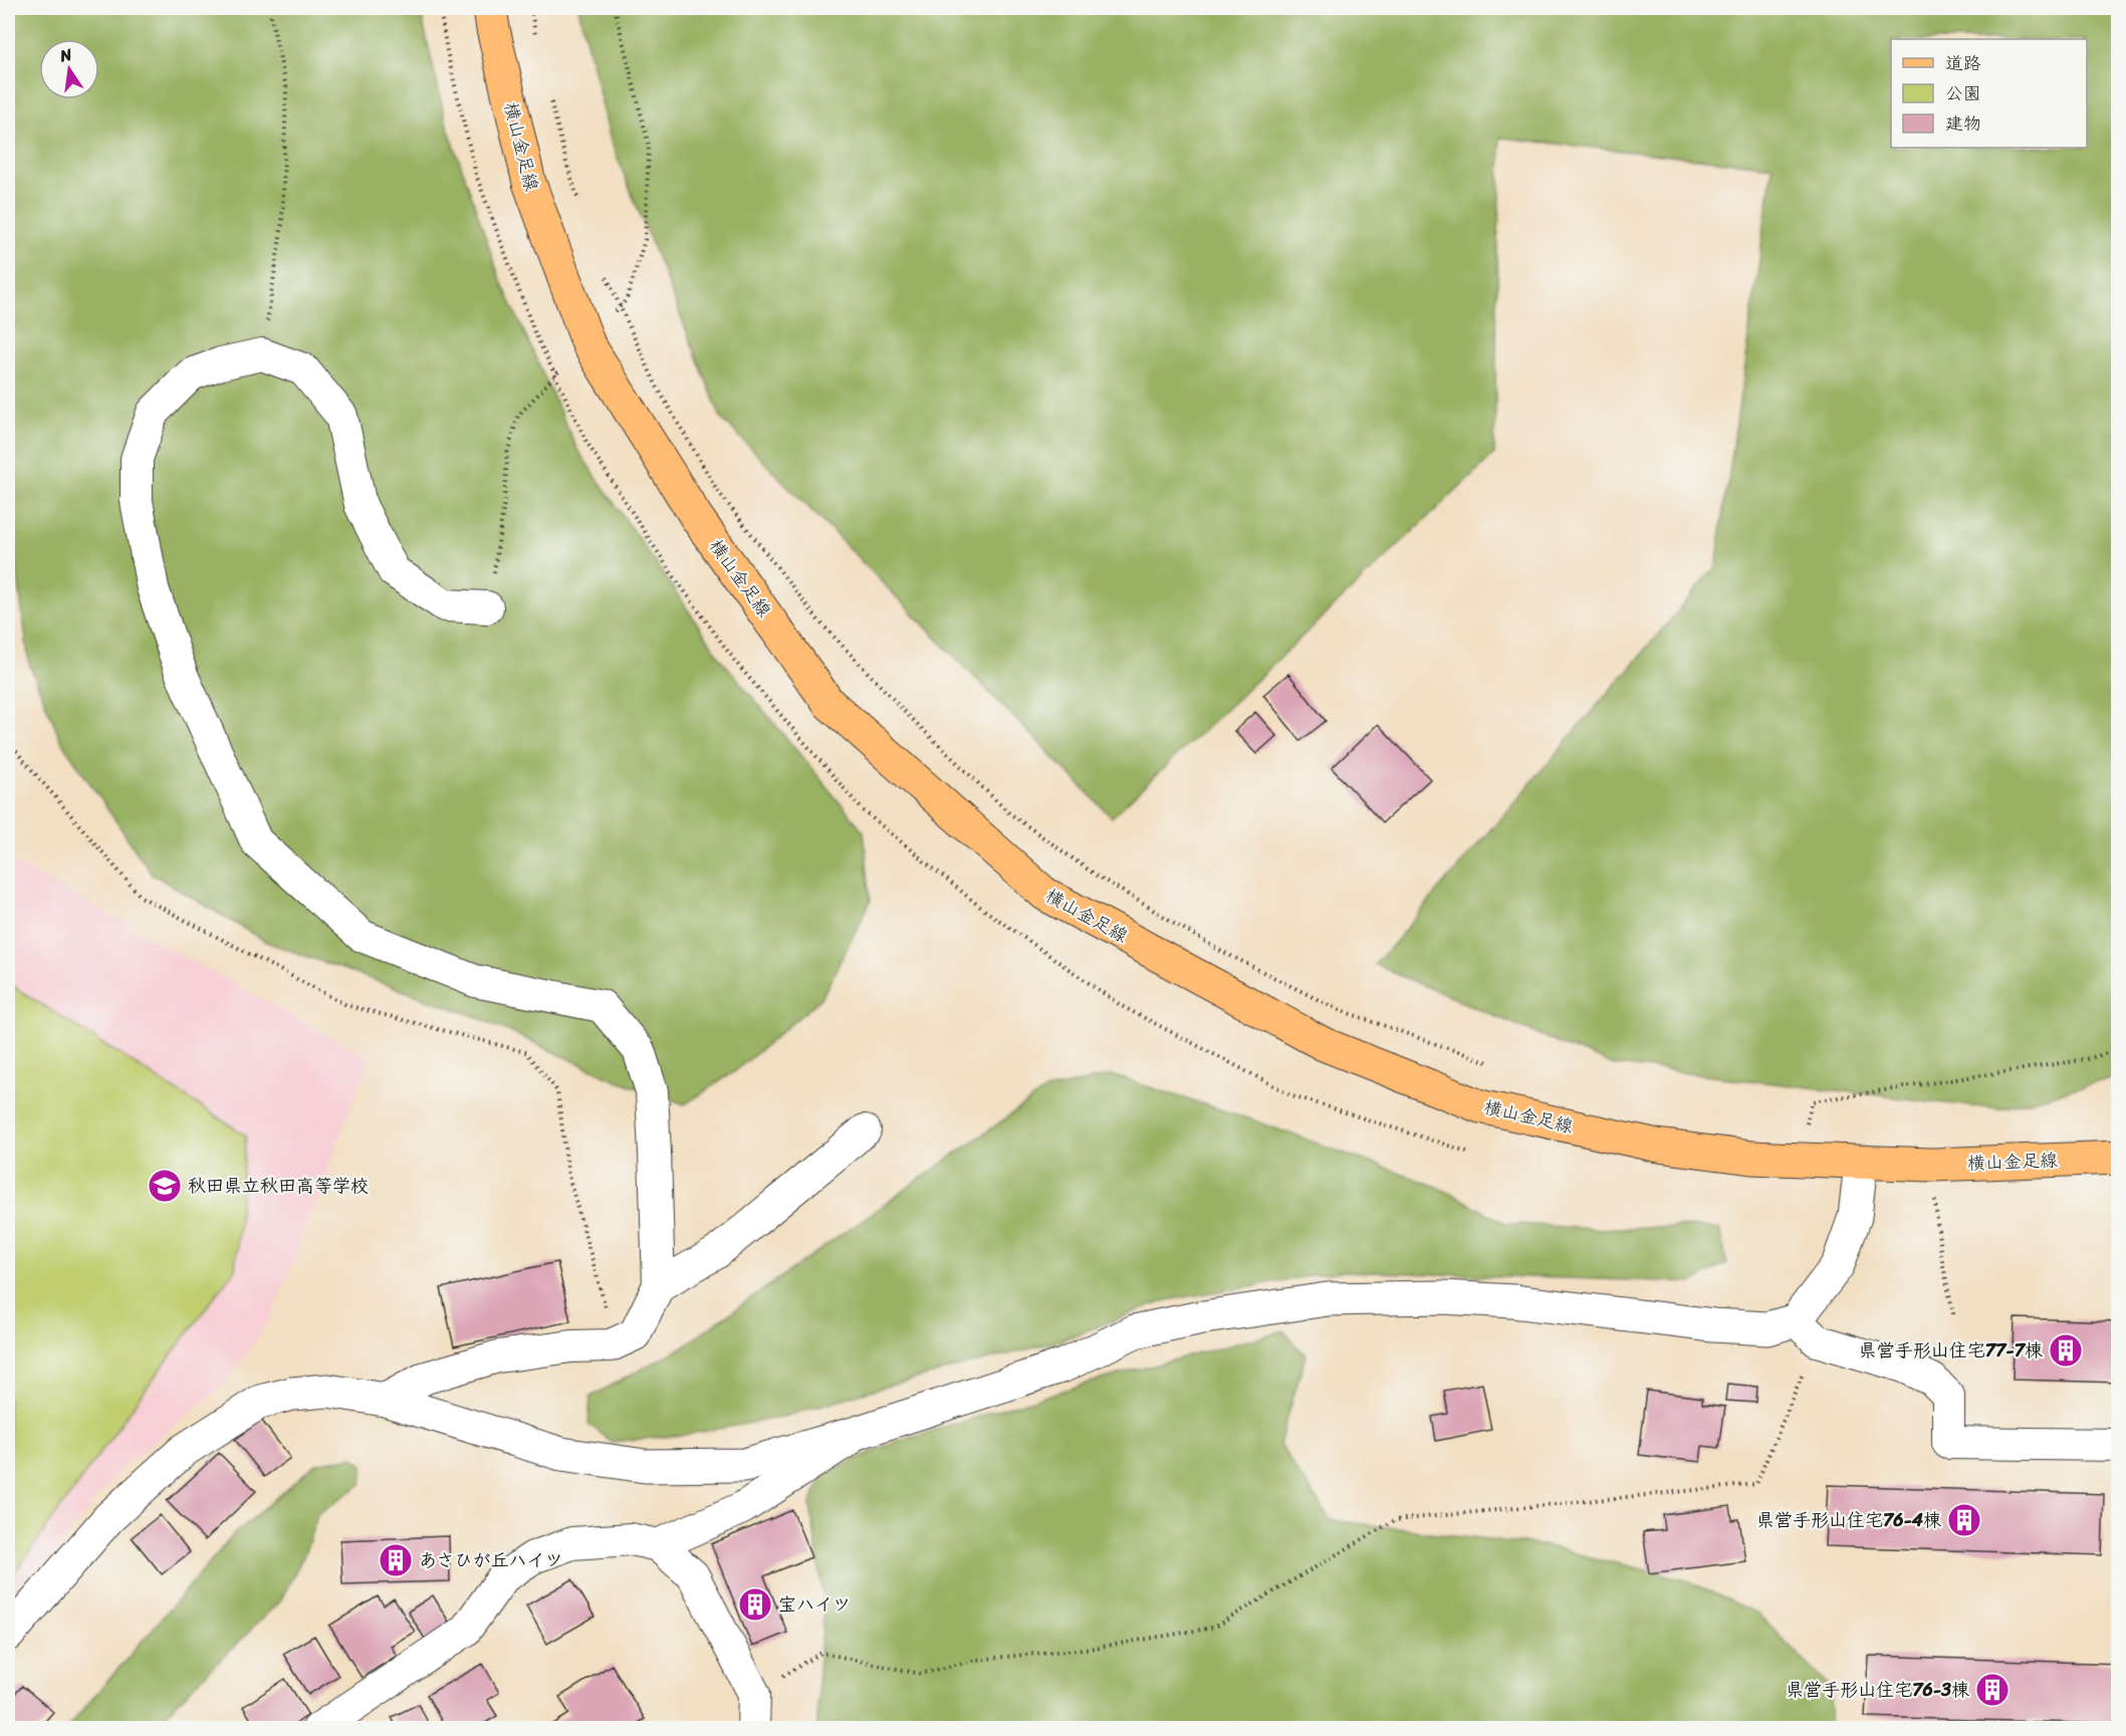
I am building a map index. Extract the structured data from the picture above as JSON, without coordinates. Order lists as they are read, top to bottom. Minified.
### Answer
{"streets":{"main road":["横山金足線"]},"places":{"school or university":["秋田県立秋田高等学校"],"building":["県営手形山住宅77-7棟","県営手形山住宅76-4棟","あさひが丘ハイツ","宝ハイツ","県営手形山住宅76-3棟"]},"legend":["道路","公園","建物"],"north":"top"}
